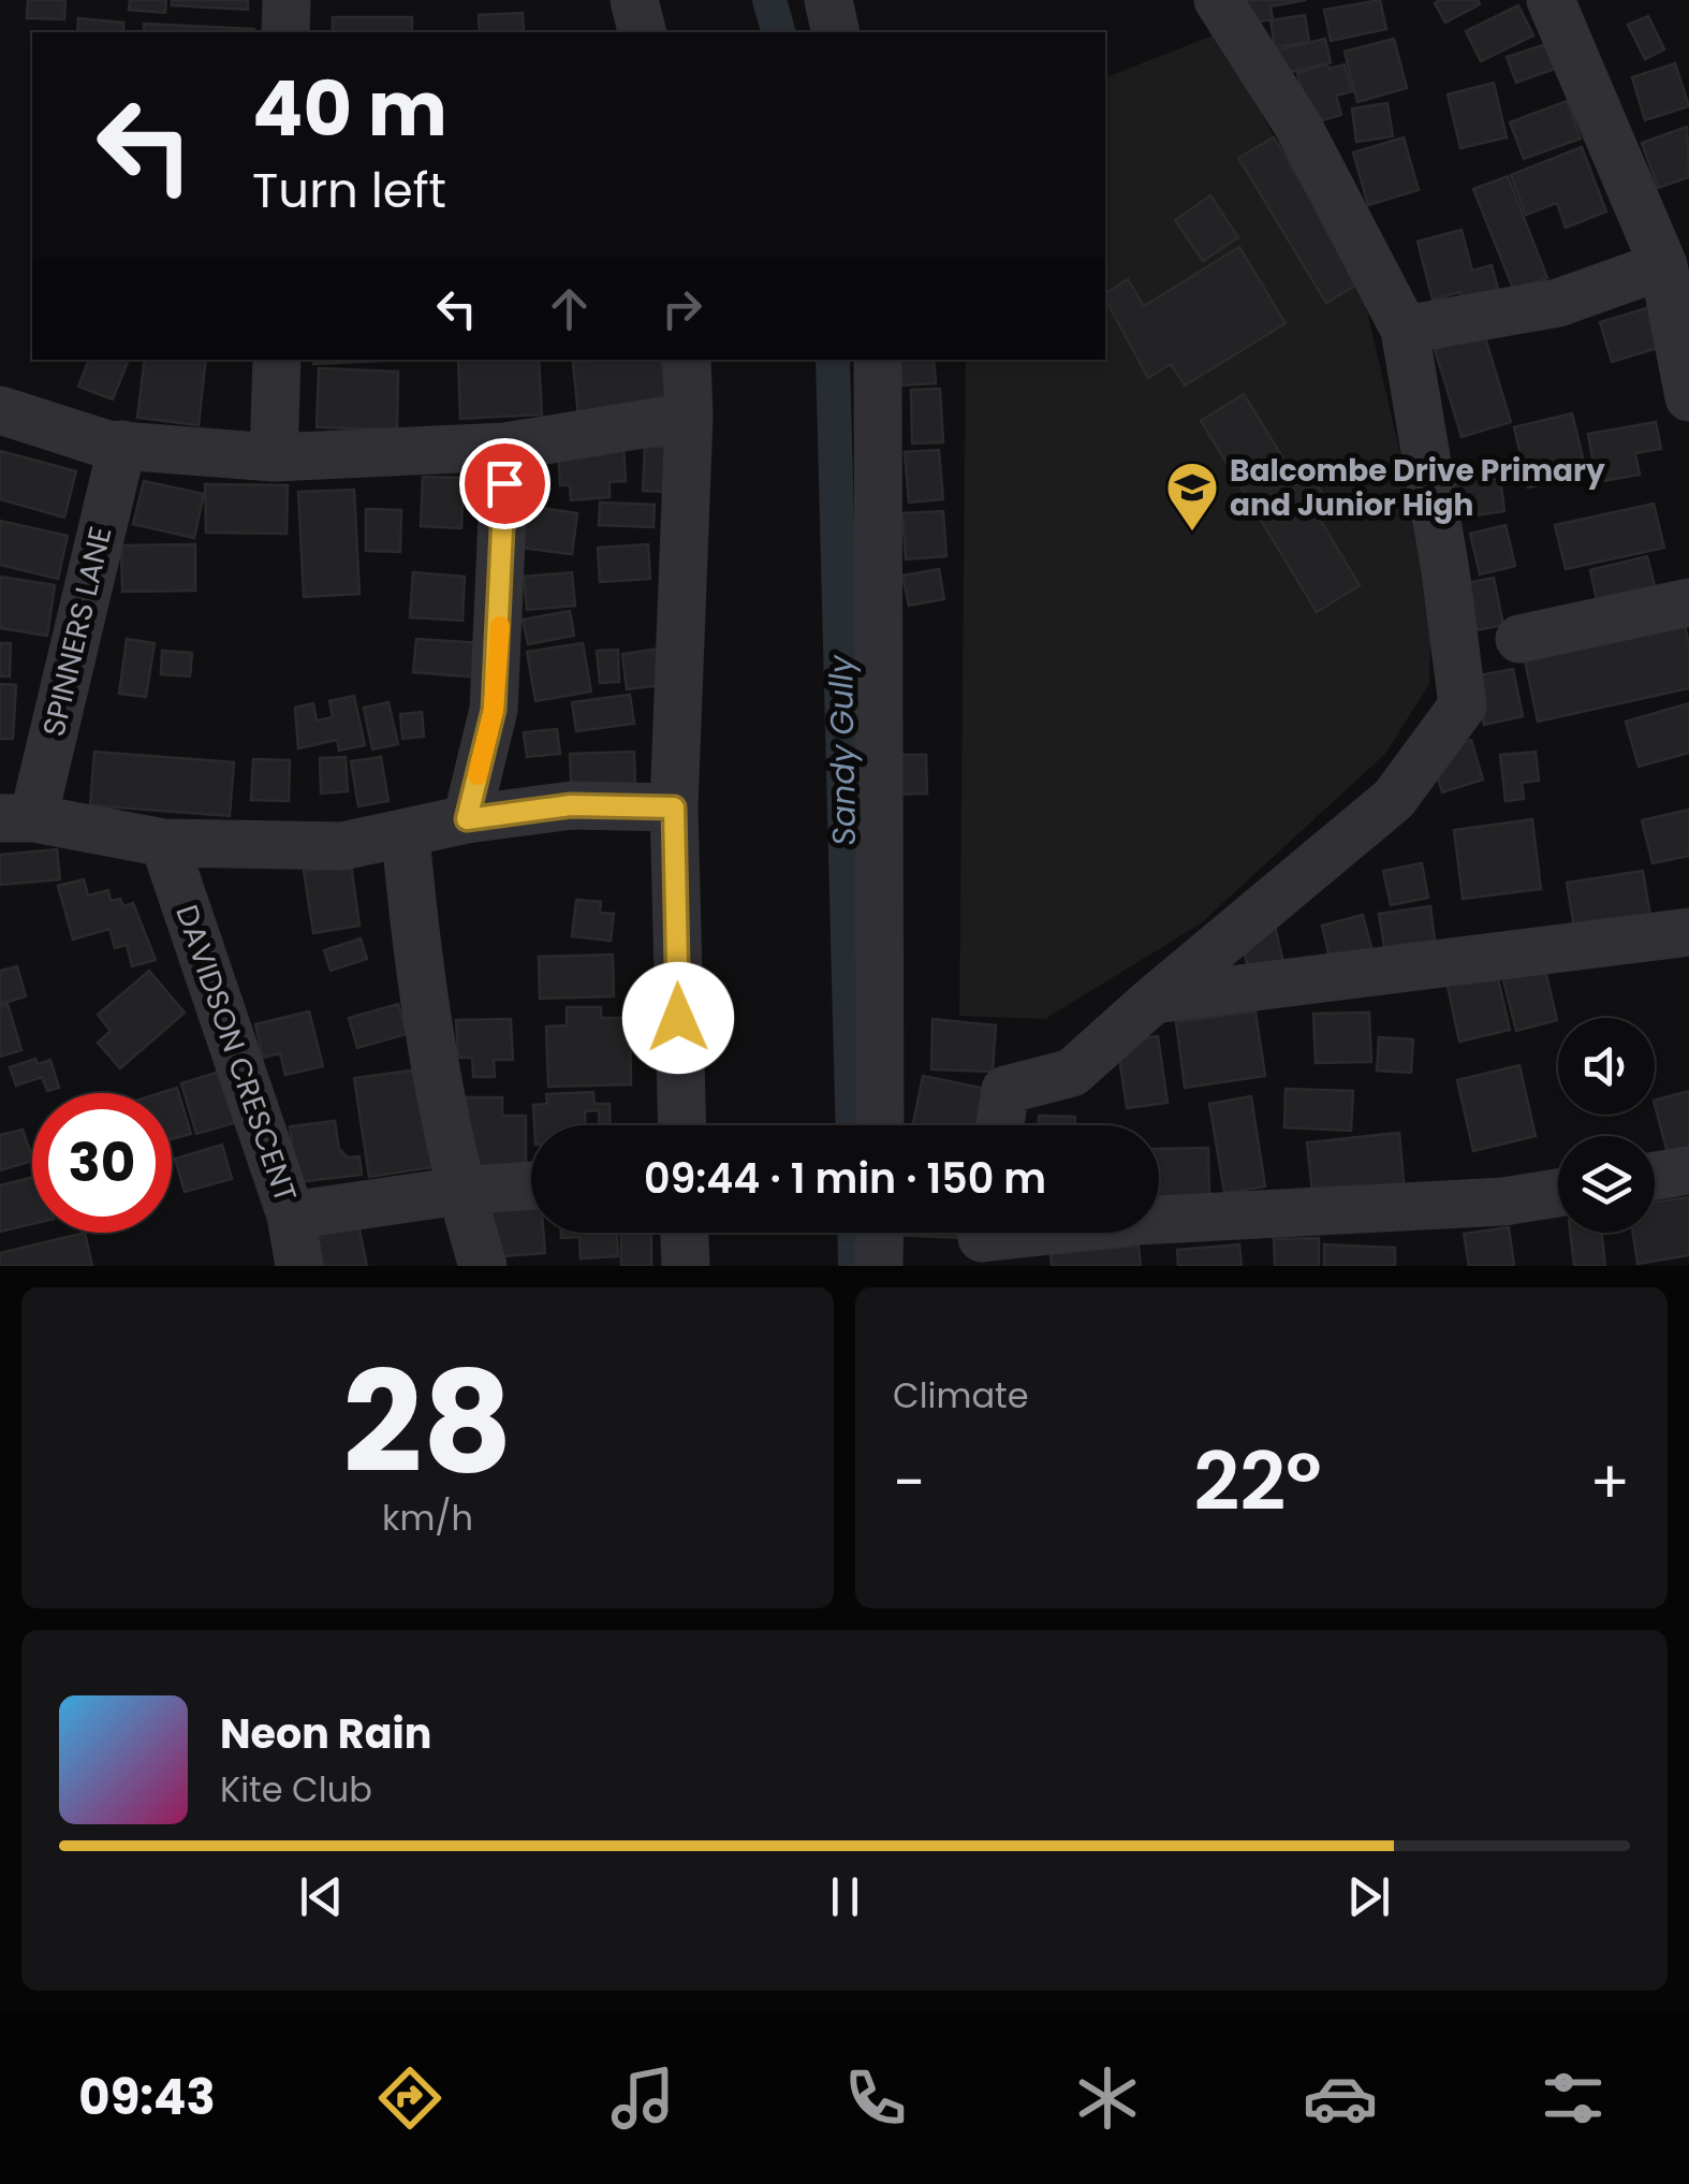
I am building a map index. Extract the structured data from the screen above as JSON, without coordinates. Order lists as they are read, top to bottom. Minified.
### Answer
{"streets":{"street":["SPINNERS LANE","DAVIDSON CRESCENT"]},"water":["Sandy Gully"],"places":{"school or university":["Balcombe Drive Primary and Junior High"]},"page":{"turn":["40 m","Turn left"],"limit":"30","trip":"09:44 · 1 min · 150 m","tile":[["28","km/h"],"Climate"],"heat":["−","22°","+"],"song":["Neon Rain","Kite Club"],"tabs":"09:43"}}
